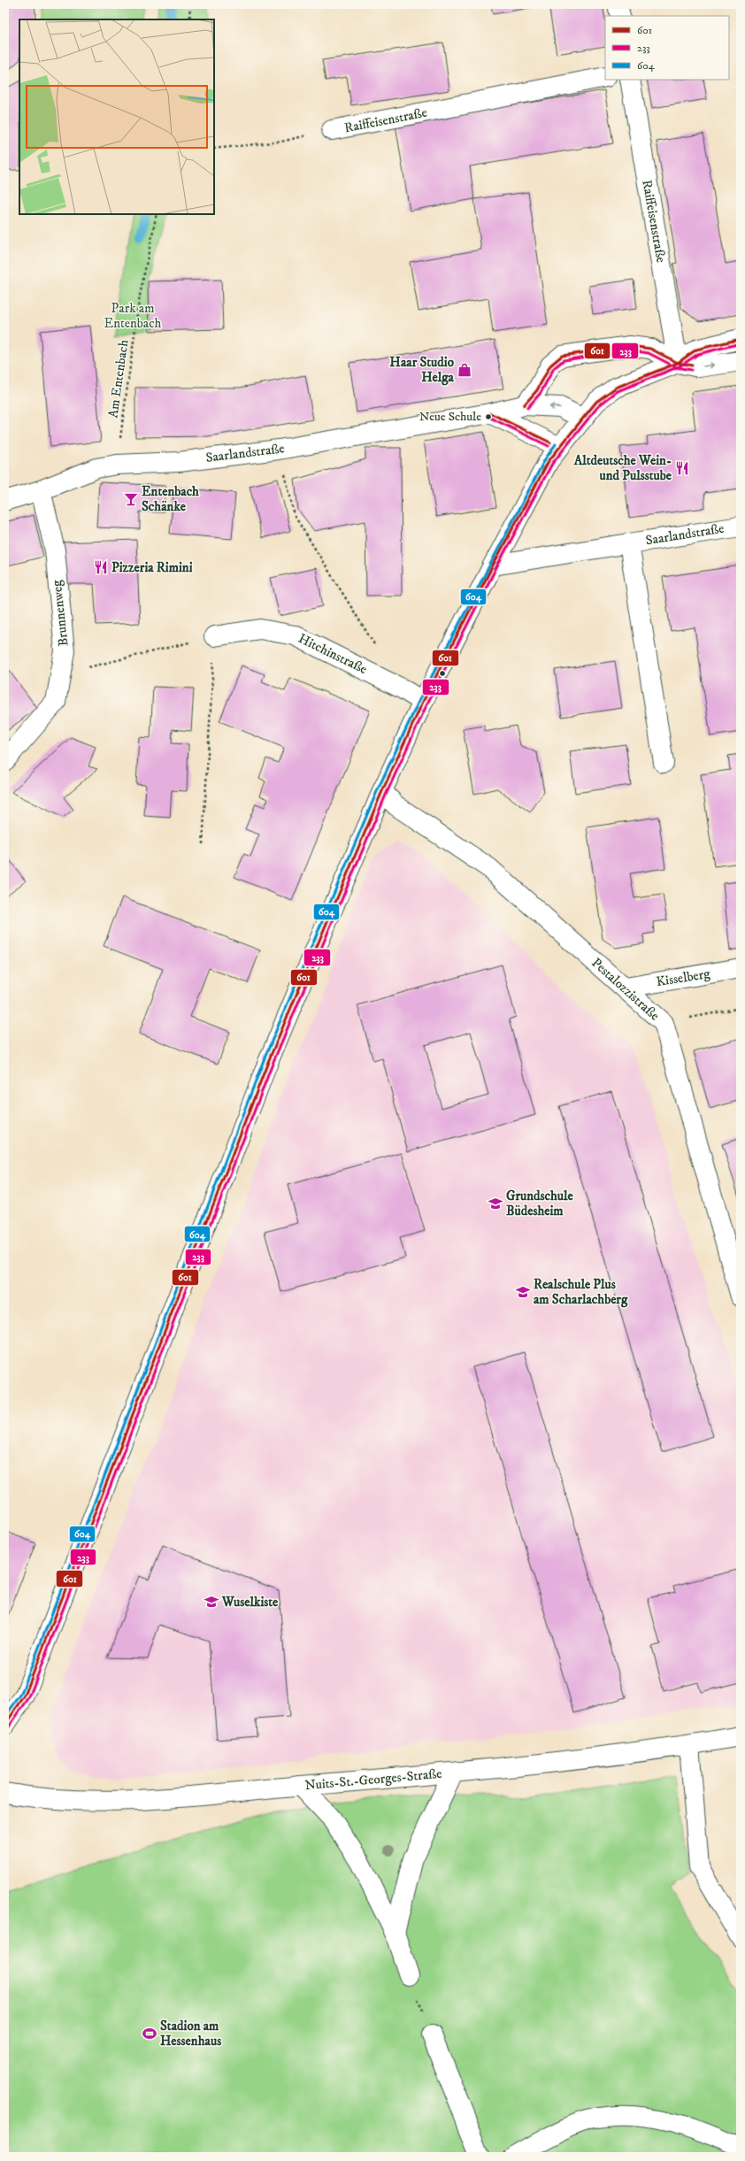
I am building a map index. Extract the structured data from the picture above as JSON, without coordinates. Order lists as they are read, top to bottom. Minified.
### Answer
{"streets":{"street":["Raiffeisenstraße","Saarlandstraße","Brunnenweg","Hitchinstraße","Kisselberg","Pestalozzistraße","Nuits-St.-Georges-Straße"],"path":["Am Entenbach"]},"crossings":[["Am Entenbach","Saarlandstraße"],["Saarlandstraße","Brunnenweg"],["Kisselberg","Pestalozzistraße"]],"parks":["Park am Entenbach"],"places":{"shop":["Haar Studio Helga"],"other":["Neue Schule"],"restaurant":["Altdeutsche Wein- und Pulsstube","Pizzeria Rimini"],"bar":["Entenbach Schänke"],"school or university":["Grundschule Büdesheim","Realschule Plus am Scharlachberg","Wuselkiste"],"sports":["Stadion am Hessenhaus"]},"lines":["transit line 601","transit line 233","transit line 604"],"legend":["601","233","604"]}
